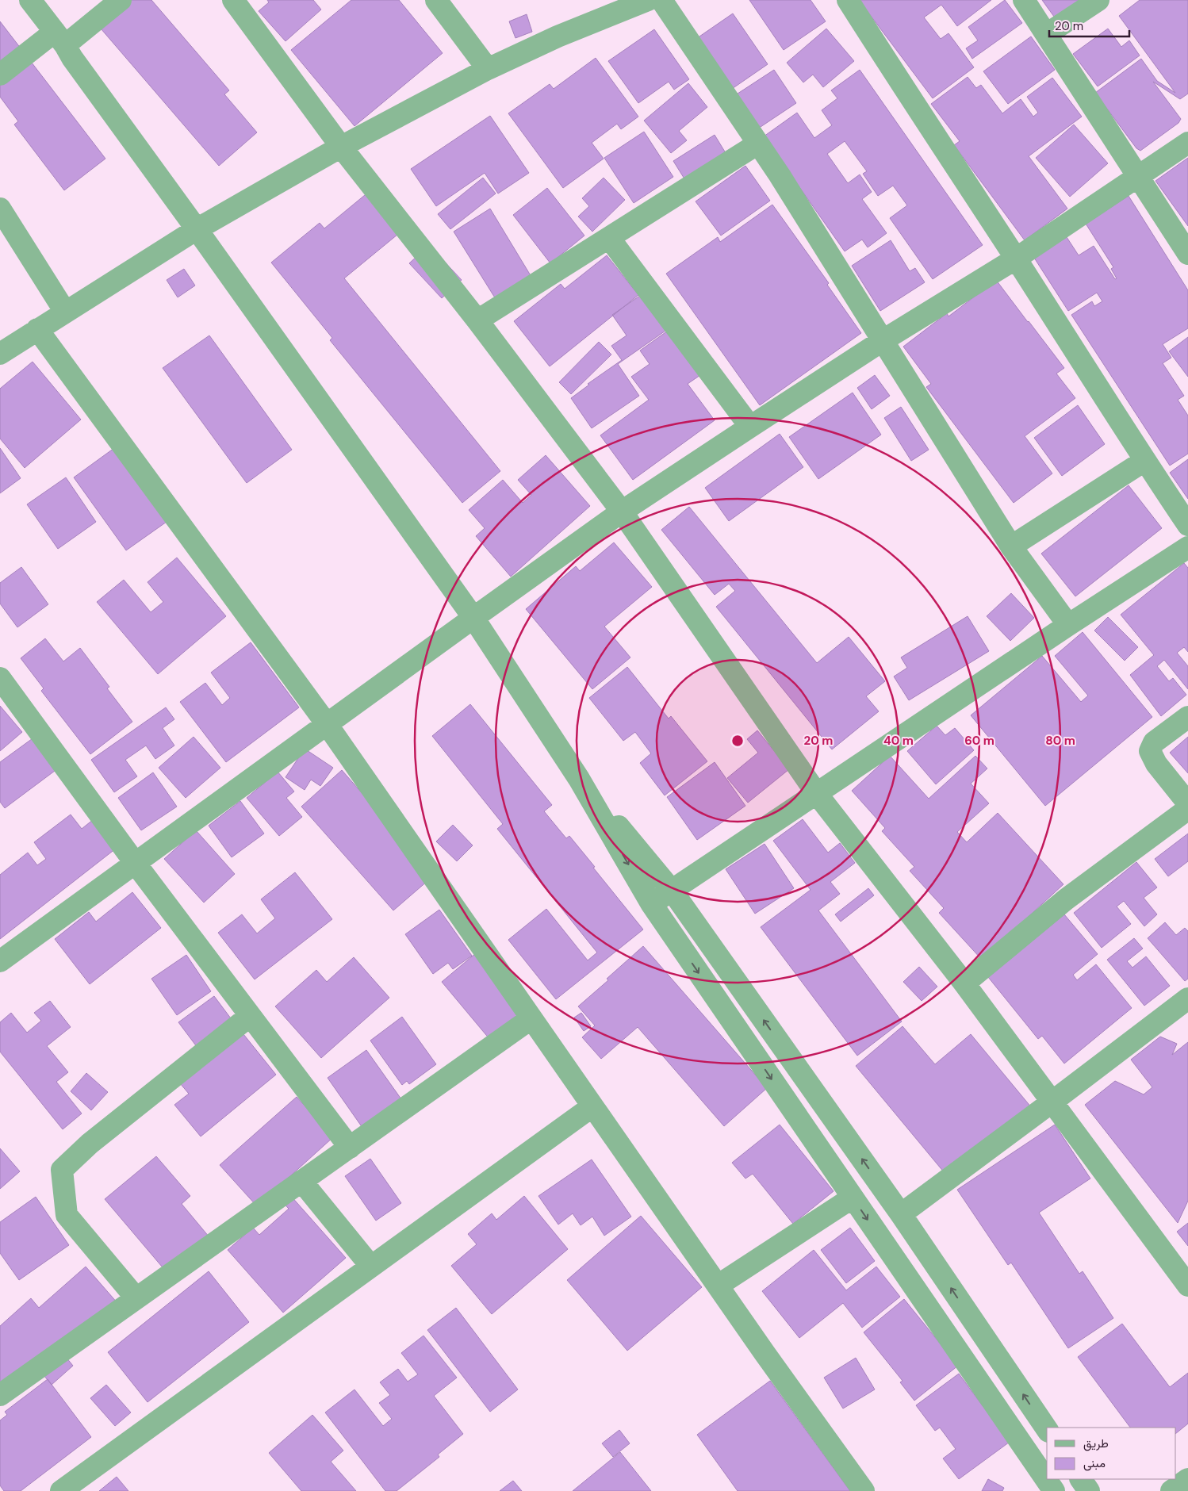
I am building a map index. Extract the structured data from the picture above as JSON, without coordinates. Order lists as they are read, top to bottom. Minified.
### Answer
{"legend":["طريق","مبنى"],"scale_bar":"20 m","rings":["20 m","40 m","60 m","80 m"]}
